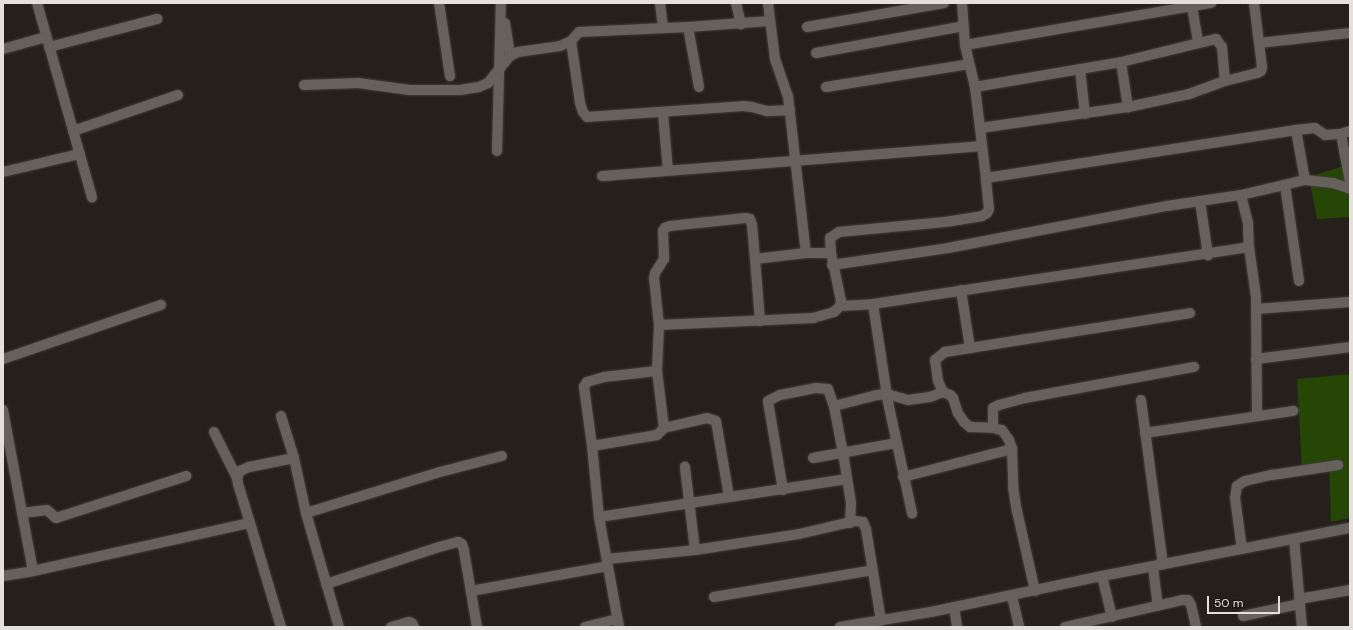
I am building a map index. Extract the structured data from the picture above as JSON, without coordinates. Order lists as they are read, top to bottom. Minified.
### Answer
{"scale_bar":"50 m"}
